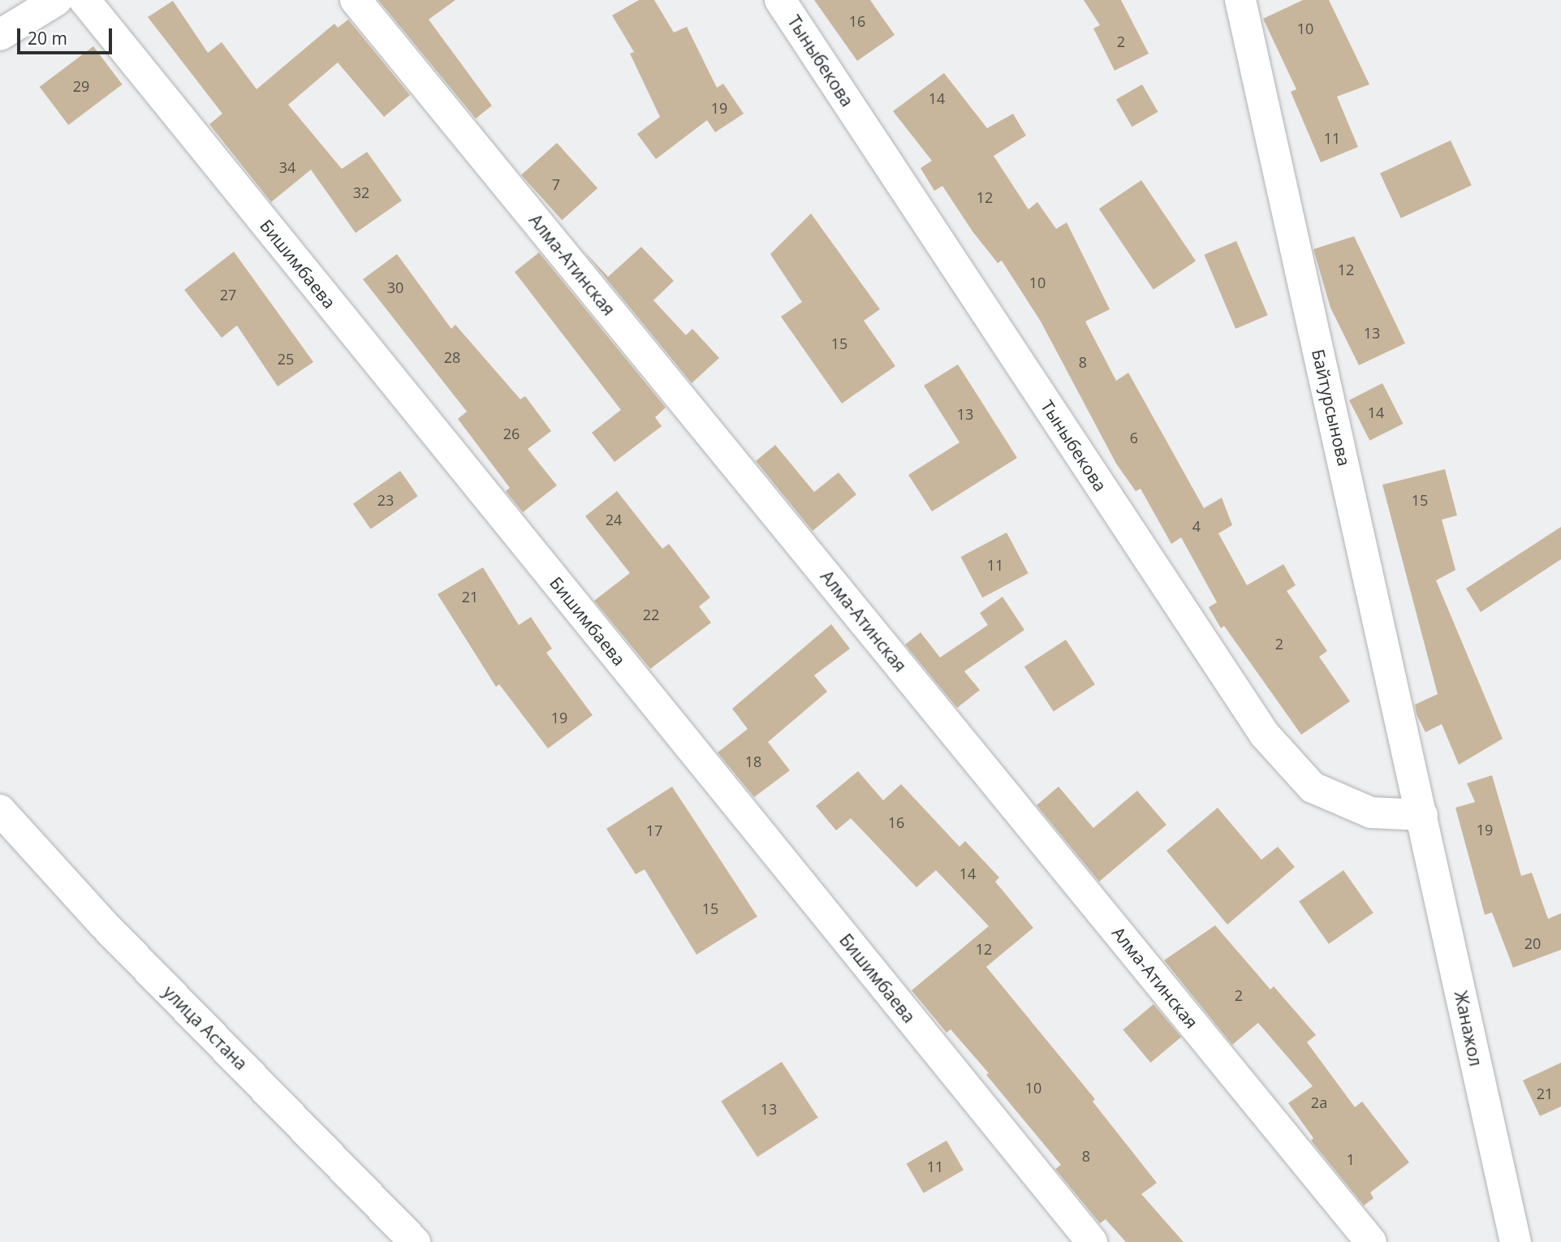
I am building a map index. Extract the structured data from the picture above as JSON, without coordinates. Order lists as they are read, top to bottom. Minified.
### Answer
{"streets":{"street":["Тыныбекова","Бишимбаева","Алма-Атинская","Байтурсынова","улица Астана","Жанажол"]},"crossings":[["Тыныбекова","Байтурсынова"],["Тыныбекова","Жанажол"],["Байтурсынова","Жанажол"]],"house_numbers":["16","10","2","29","14","19","11","34","7","32","12","12","10","30","27","13","15","28","25","8","14","13","26","6","23","15","24","4","11","21","22","2","19","18","16","19","17","14","15","20","12","2","10","21","2а","13","8","1","11"],"scale_bar":"20 m"}
